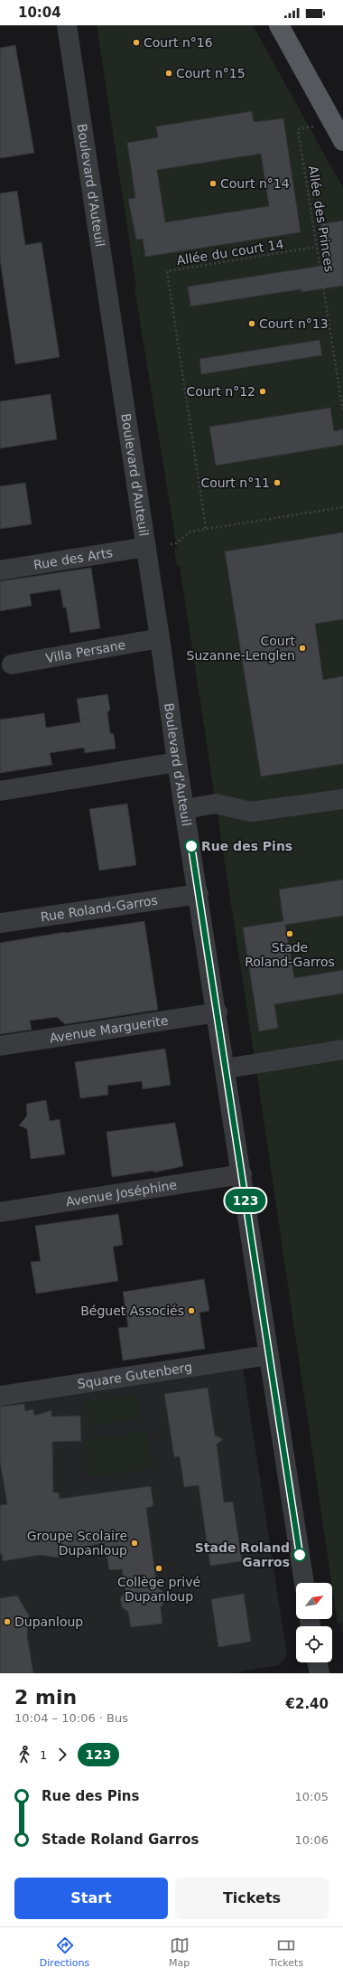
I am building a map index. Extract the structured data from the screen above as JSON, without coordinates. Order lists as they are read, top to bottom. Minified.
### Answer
{"streets":{"street":["Boulevard d'Auteuil","Rue des Arts","Villa Persane","Rue Roland-Garros","Avenue Marguerite","Avenue Joséphine","Square Gutenberg"],"path":["Allée des Princes","Allée du court 14"]},"crossings":[["Boulevard d'Auteuil","Rue des Arts"],["Boulevard d'Auteuil","Villa Persane"],["Boulevard d'Auteuil","Rue Roland-Garros"],["Boulevard d'Auteuil","Avenue Marguerite"],["Boulevard d'Auteuil","Avenue Joséphine"],["Boulevard d'Auteuil","Square Gutenberg"],["Allée des Princes","Allée du court 14"]],"places":["Court n°16","Court n°15","Court n°14","Court n°13","Court n°12","Court n°11","Court Suzanne-Lenglen","Rue des Pins","Stade Roland-Garros","Béguet Associés","Groupe Scolaire Dupanloup","Stade Roland Garros","Collège privé Dupanloup","Dupanloup"],"lines":["bus line 123"],"north":"top right","page":{"status":"10:04","on_map":"123","heading":["2 min","10:04 – 10:06 · Bus","€2.40"],"legs":["1","123"],"list":[{"name":"Rue des Pins","value":"10:05"},{"name":"Stade Roland Garros","value":"10:06"}],"buttons":["Start","Tickets"],"tabs":["Directions","Map","Tickets"]}}
